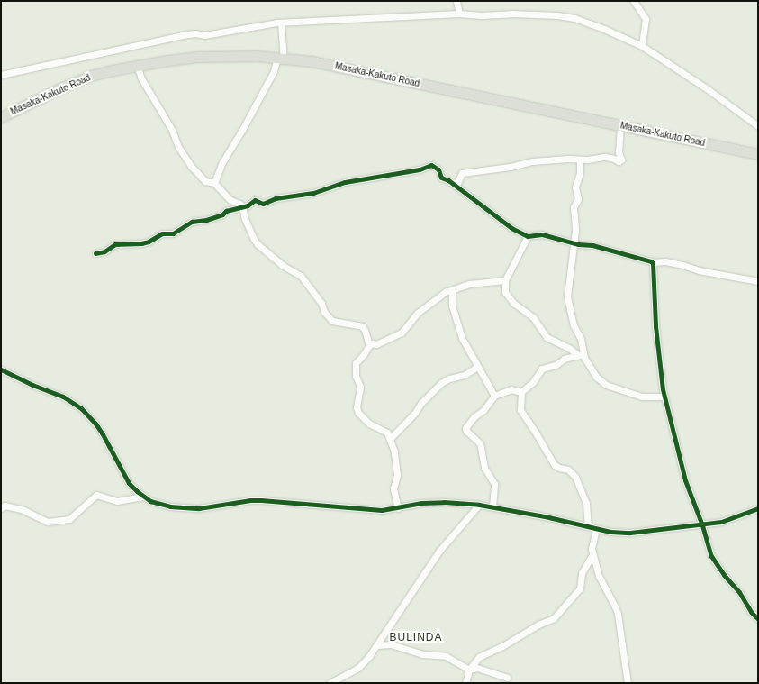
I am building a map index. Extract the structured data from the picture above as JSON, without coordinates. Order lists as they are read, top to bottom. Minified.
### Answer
{"streets":{"highway":["Masaka-Kakuto Road"]},"districts":["BULINDA"]}
